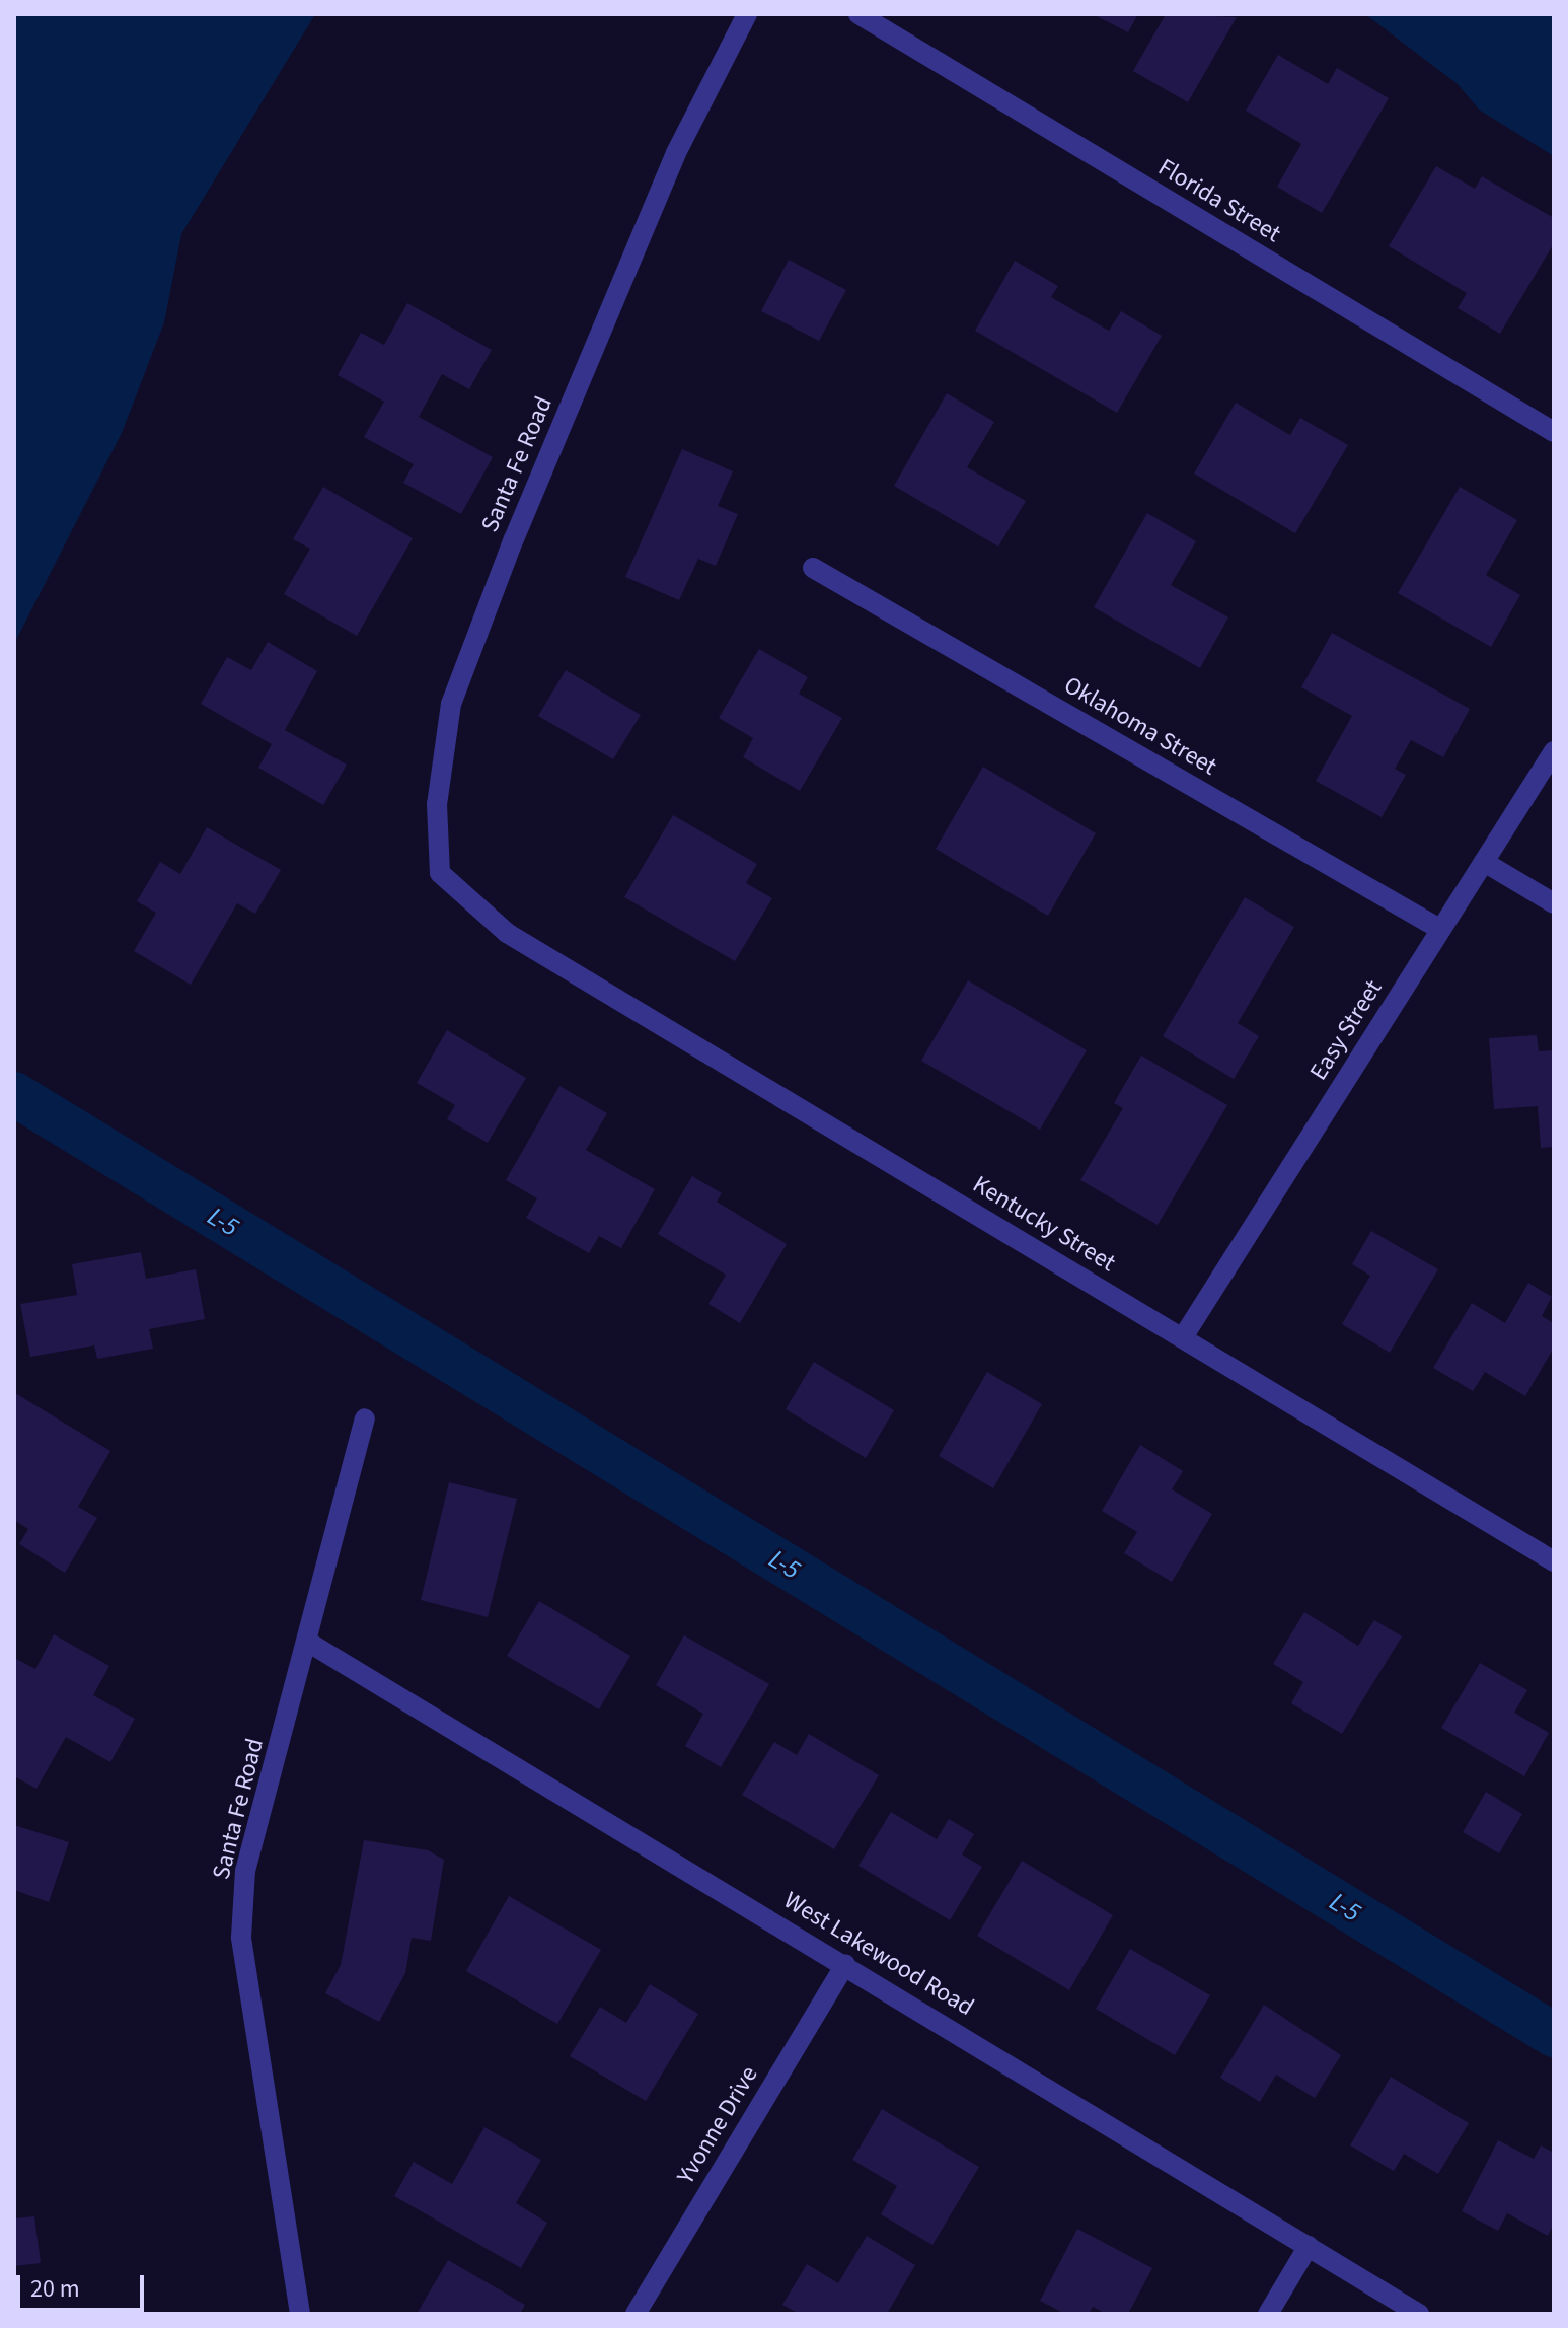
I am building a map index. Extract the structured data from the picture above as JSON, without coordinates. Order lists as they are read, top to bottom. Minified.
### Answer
{"streets":{"street":["Florida Street","Santa Fe Road","Oklahoma Street","Easy Street","Kentucky Street","West Lakewood Road","Yvonne Drive"]},"crossings":[["Santa Fe Road","Kentucky Street"],["Santa Fe Road","West Lakewood Road"],["Oklahoma Street","Easy Street"],["Easy Street","Kentucky Street"],["West Lakewood Road","Yvonne Drive"]],"water":["L-5"],"scale_bar":"20 m"}
